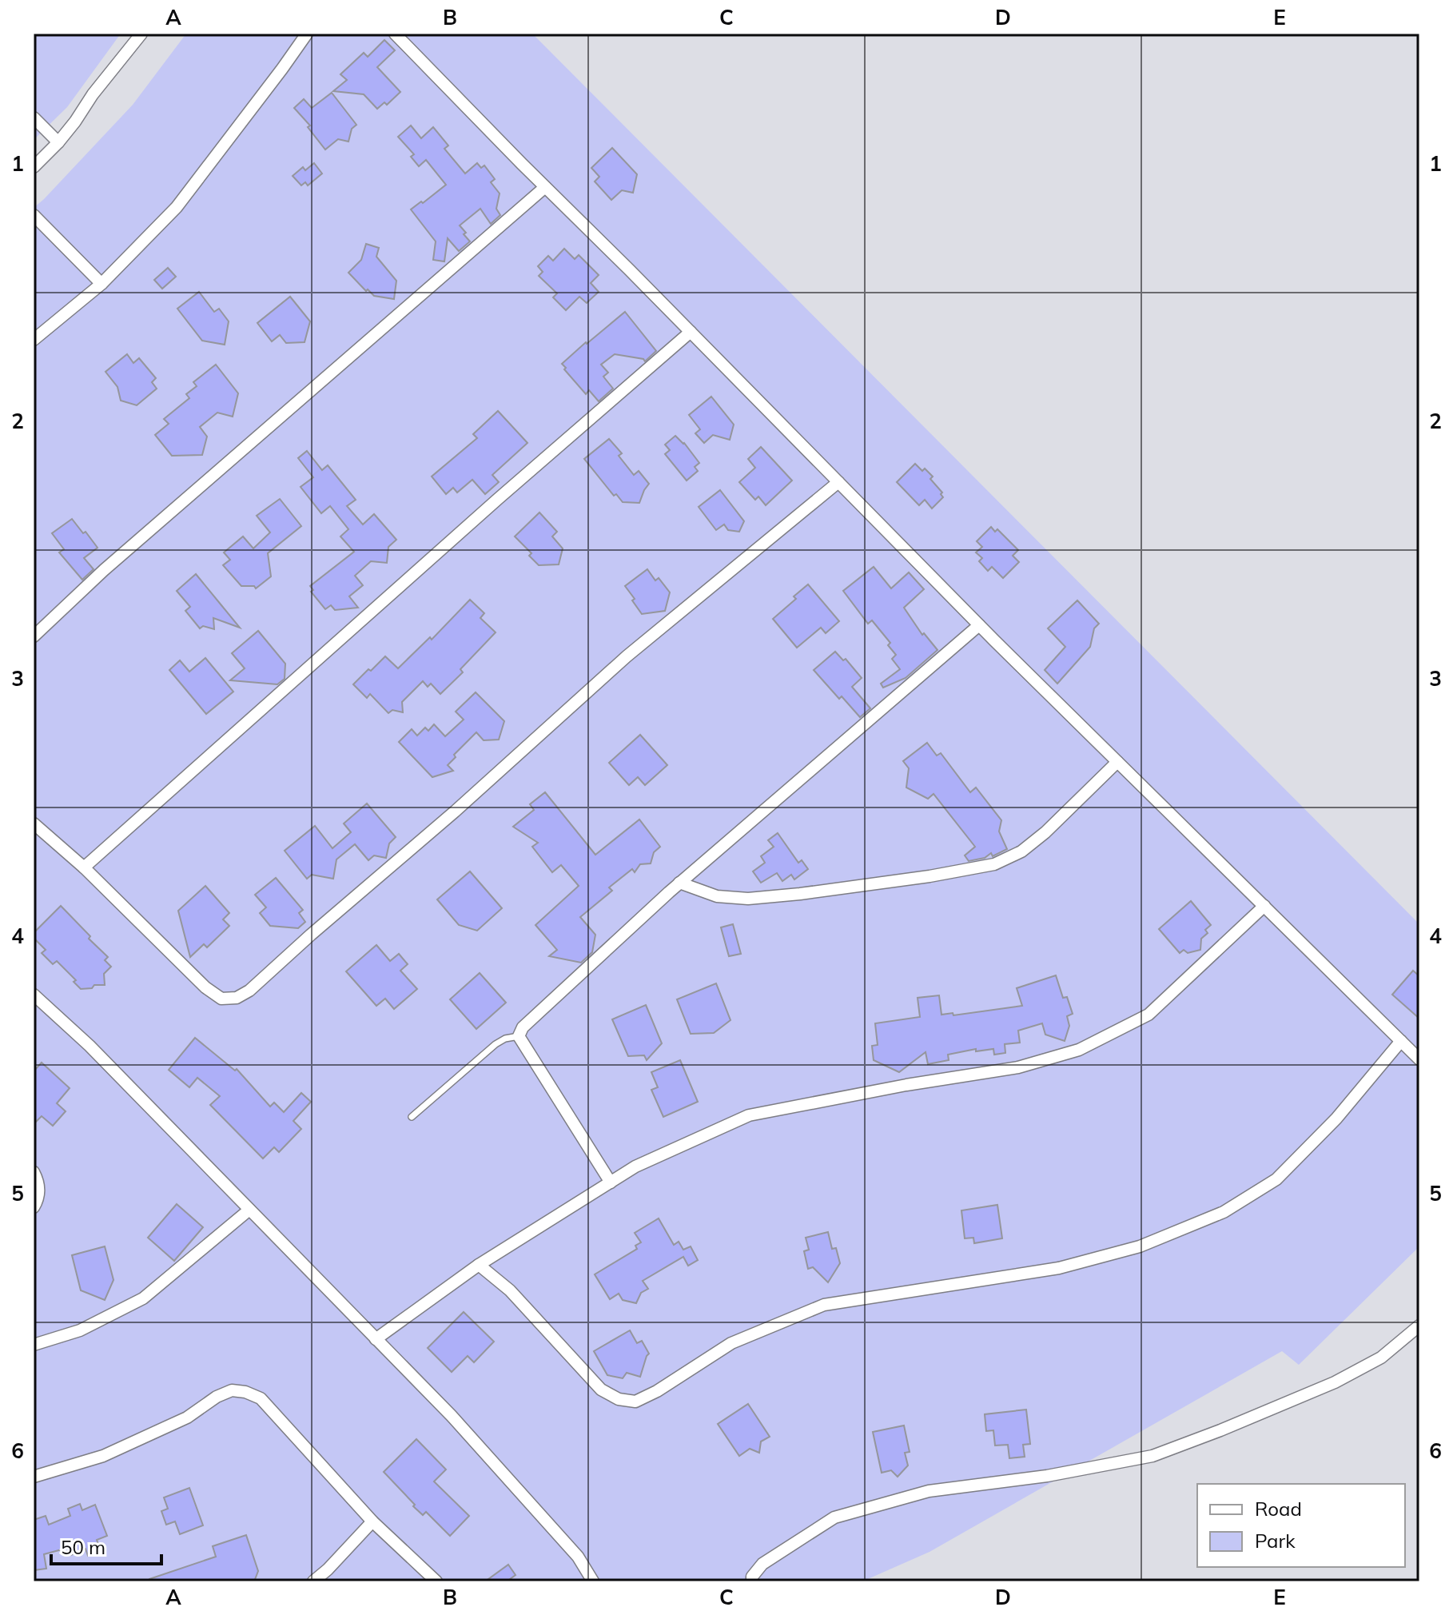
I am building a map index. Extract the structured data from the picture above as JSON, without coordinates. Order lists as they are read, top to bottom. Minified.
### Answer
{"legend":["Road","Park"],"scale_bar":"50 m","grid":{"columns":["A","B","C","D","E"],"rows":["1","2","3","4","5","6"]}}
